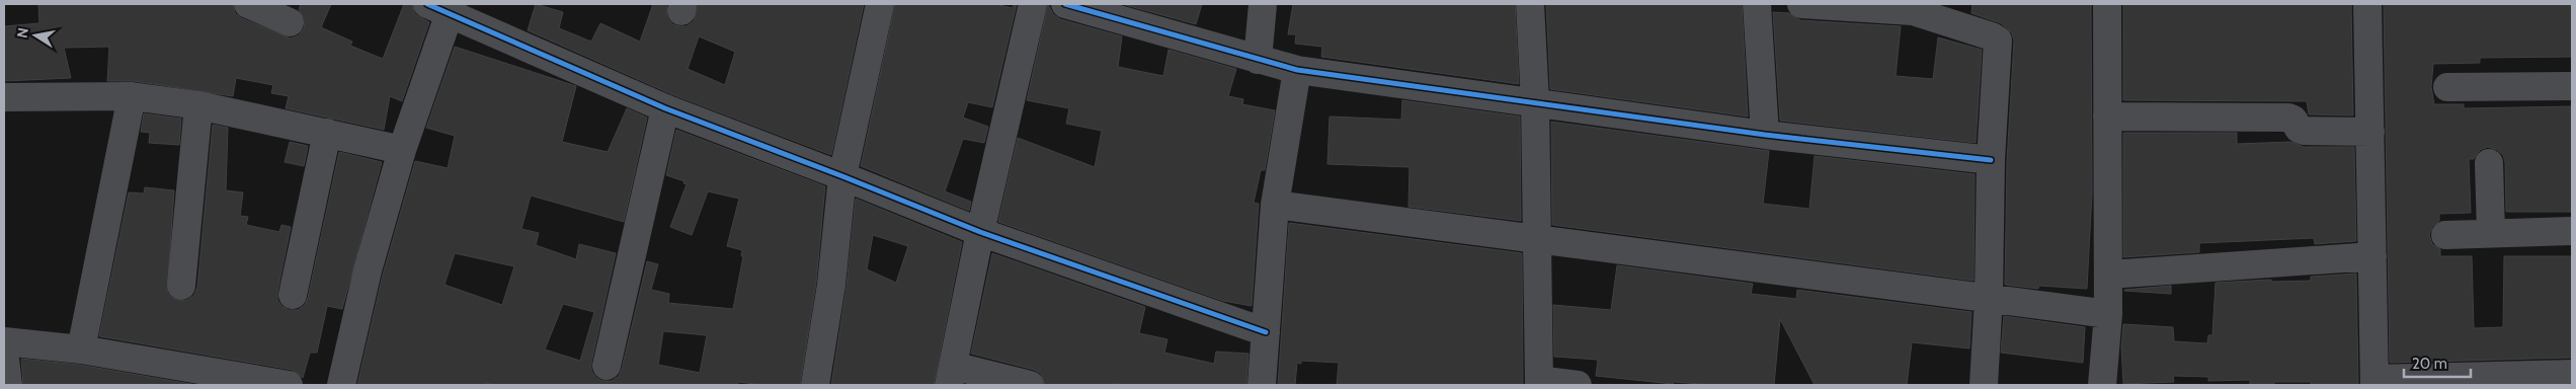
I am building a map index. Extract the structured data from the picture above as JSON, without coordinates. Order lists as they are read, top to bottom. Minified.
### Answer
{"scale_bar":"20 m","north":"left"}
